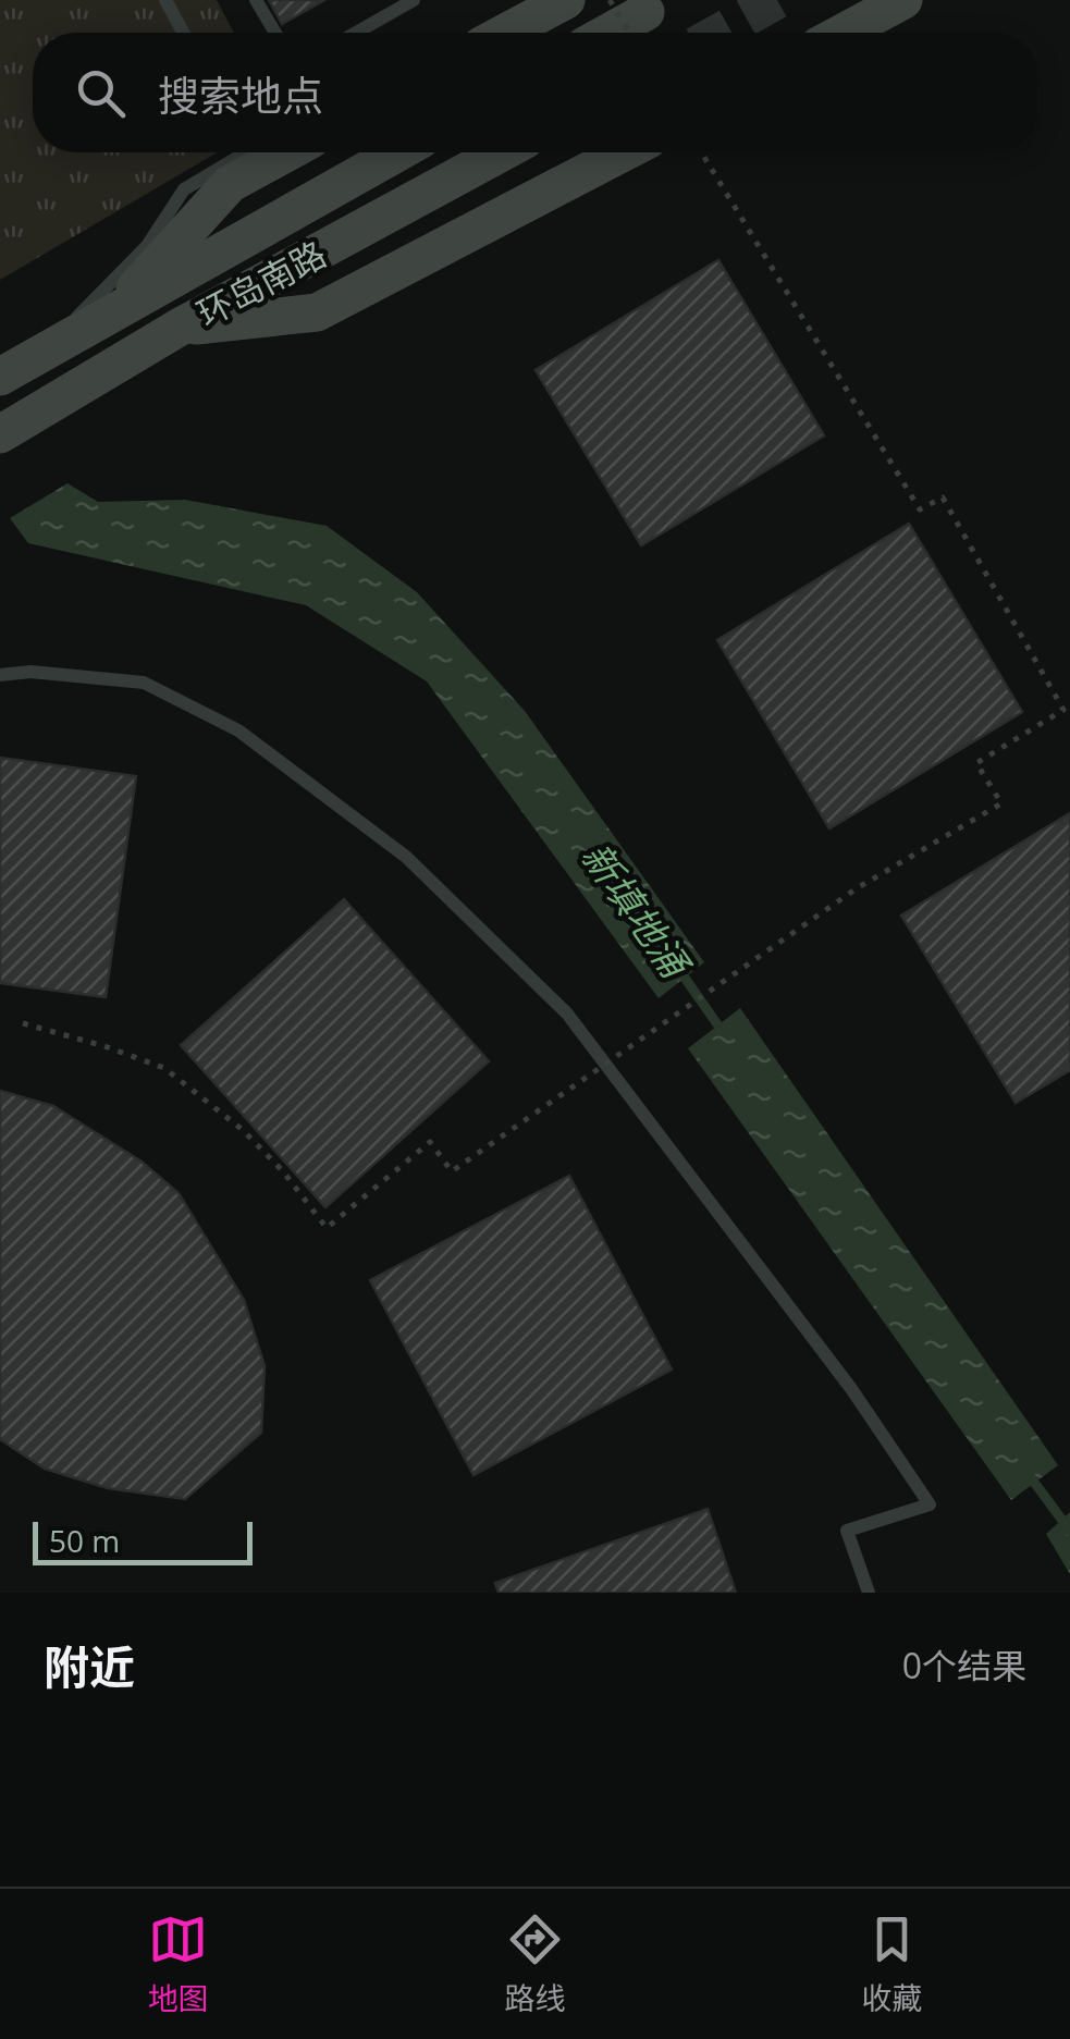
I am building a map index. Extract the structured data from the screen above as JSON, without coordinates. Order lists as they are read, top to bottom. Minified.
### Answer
{"streets":{"main road":["环岛南路"]},"water":["新填地涌"],"scale_bar":"50 m","page":{"search":"搜索地点","scale":"50 m","heading":["附近","0个结果"],"nav":["地图","路线","收藏"]}}
